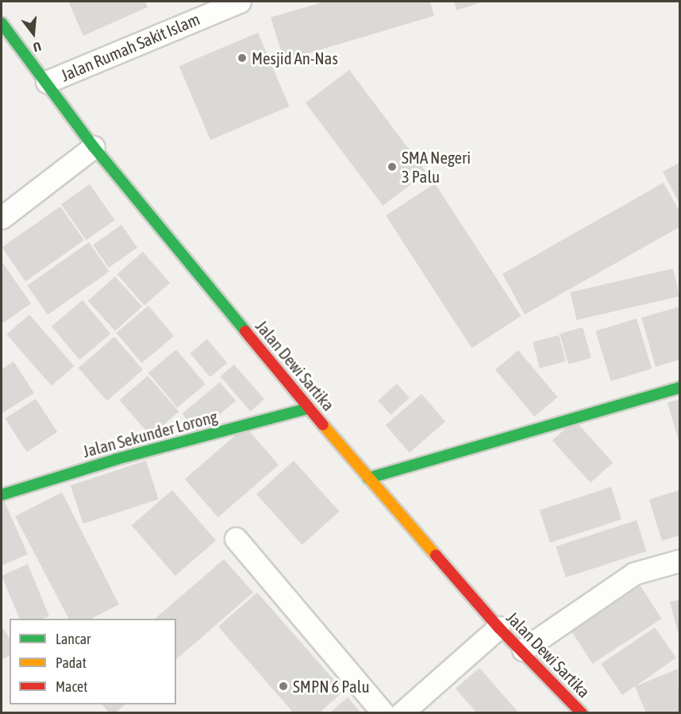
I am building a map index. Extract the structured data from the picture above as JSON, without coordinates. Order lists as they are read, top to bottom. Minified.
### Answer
{"streets":{"main road":["Jalan Dewi Sartika","Jalan Sekunder Lorong"],"street":["Jalan Rumah Sakit Islam"]},"crossings":[["Jalan Rumah Sakit Islam","Jalan Dewi Sartika"],["Jalan Dewi Sartika","Jalan Sekunder Lorong"]],"places":["Mesjid An-Nas","SMA Negeri 3 Palu","SMPN 6 Palu"],"legend":["Lancar","Padat","Macet"],"north":"bottom"}
